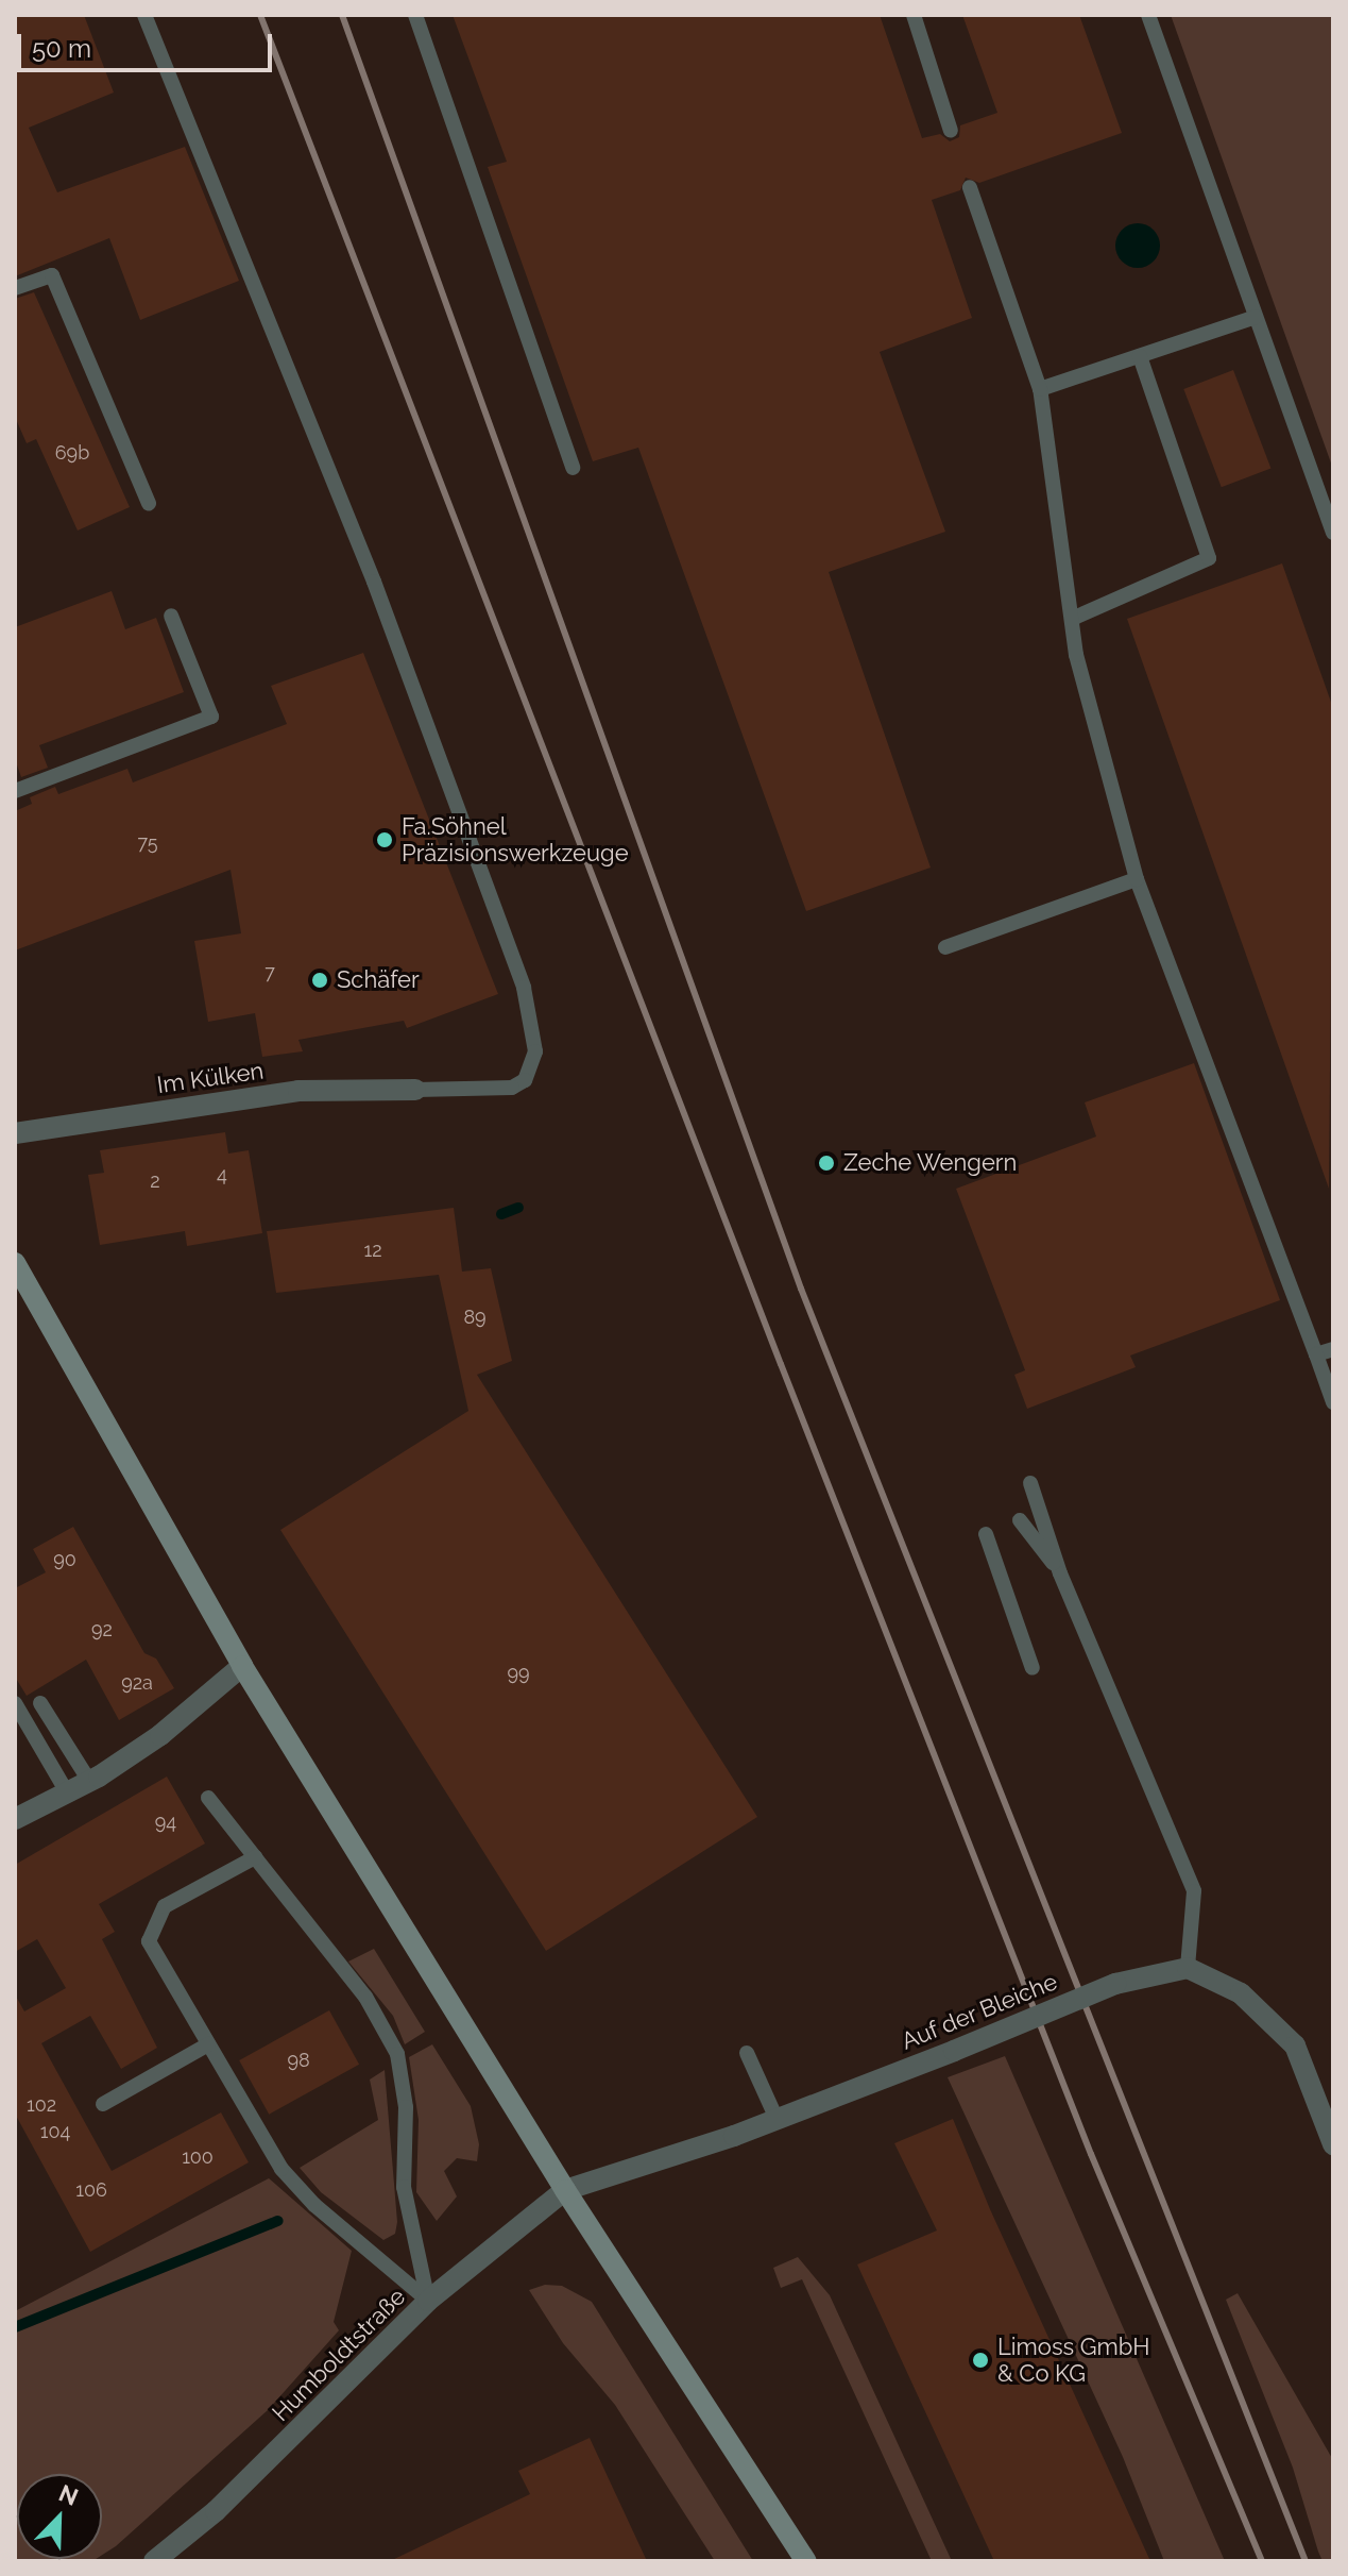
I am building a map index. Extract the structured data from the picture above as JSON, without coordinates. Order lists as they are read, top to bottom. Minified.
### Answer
{"streets":{"street":["Im Külken","Auf der Bleiche","Humboldtstraße"]},"crossings":[["Auf der Bleiche","Humboldtstraße"]],"places":["Fa.Söhnel Präzisionswerkzeuge","Schäfer","Zeche Wengern","Limoss GmbH & Co KG"],"house_numbers":["69b","75","7","4","2","12","89","90","92","99","92a","94","98","102","104","100","106"],"scale_bar":"50 m","north":"top right"}
